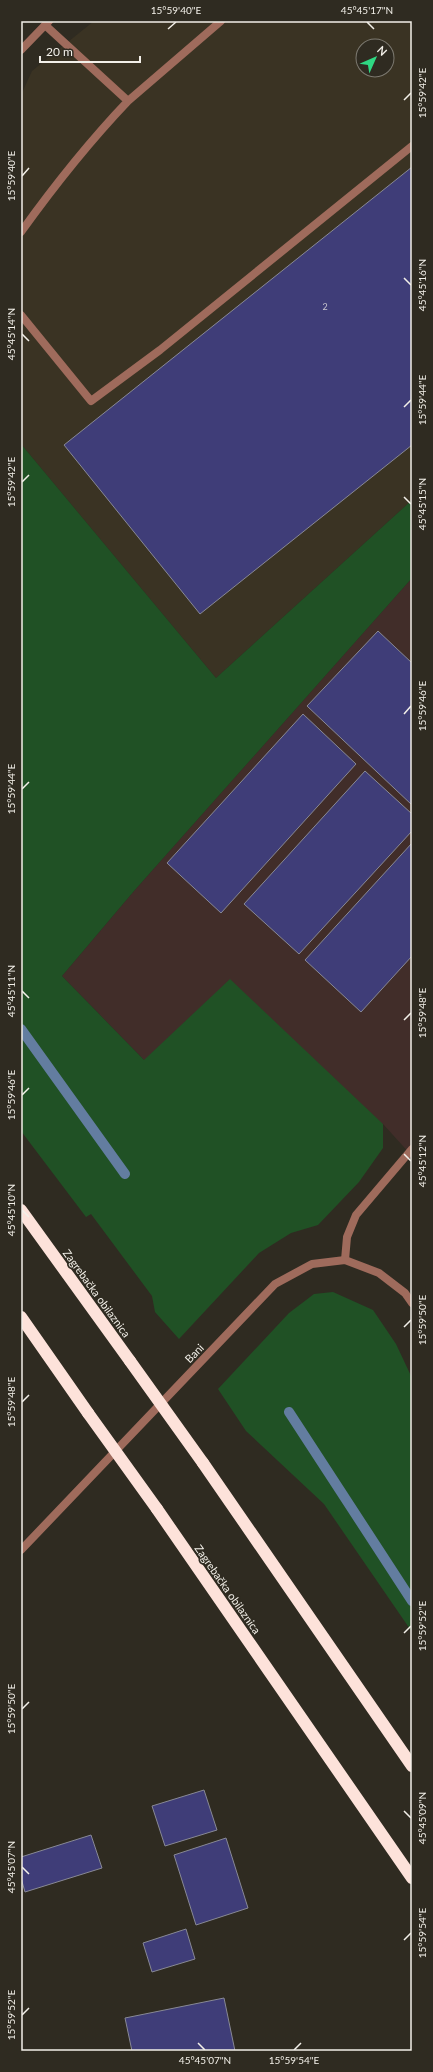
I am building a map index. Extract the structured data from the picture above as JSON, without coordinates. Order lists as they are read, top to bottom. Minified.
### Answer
{"streets":{"highway":["Zagrebačka obilaznica"],"street":["Bani"]},"house_numbers":["2"],"scale_bar":"20 m","north":"top right","coordinates":["15°59'40\"E","45°45'17\"N","15°59'42\"E","45°45'16\"N","45°45'14\"N","15°59'44\"E","45°45'15\"N","15°59'46\"E","45°45'11\"N","15°59'48\"E","45°45'12\"N","45°45'10\"N","15°59'50\"E","15°59'52\"E","45°45'09\"N","45°45'07\"N","15°59'54\"E"]}
